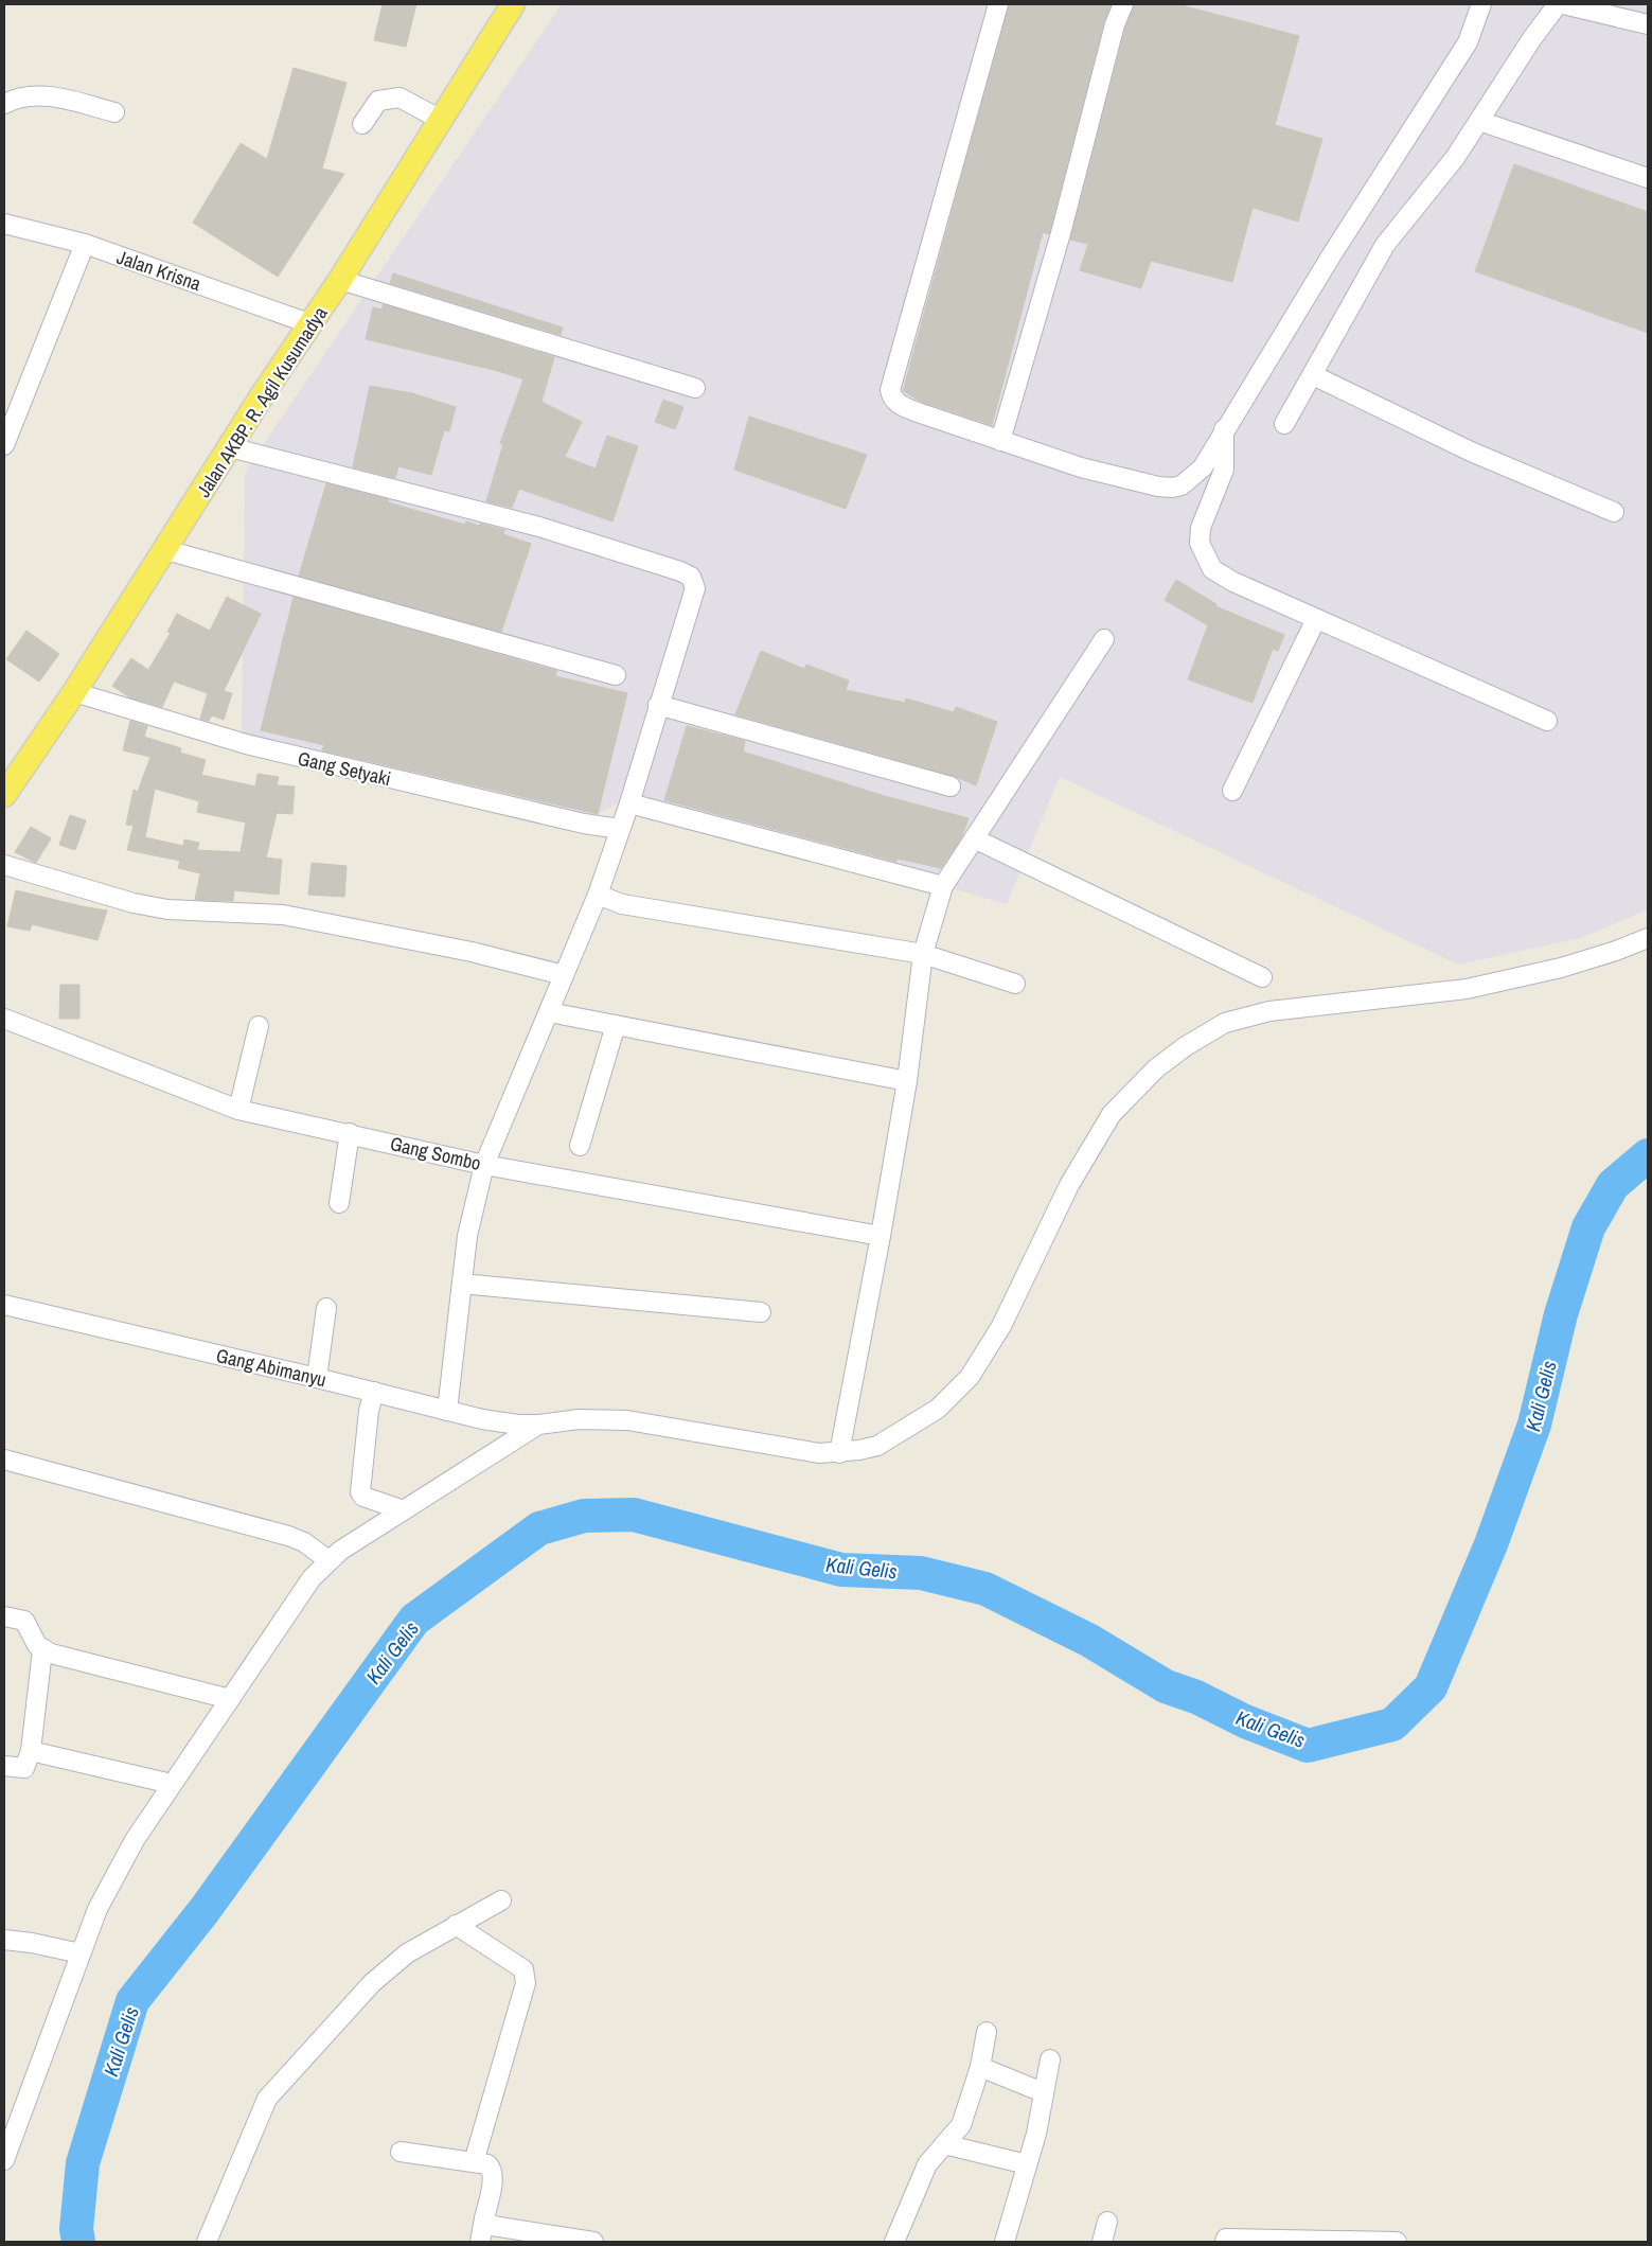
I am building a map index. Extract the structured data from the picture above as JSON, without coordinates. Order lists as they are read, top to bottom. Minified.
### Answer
{"streets":{"main road":["Jalan AKBP. R. Agil Kusumadya"],"street":["Jalan Krisna","Gang Setyaki","Gang Sombo","Gang Abimanyu"]},"crossings":[["Jalan Krisna","Jalan AKBP. R. Agil Kusumadya"],["Jalan AKBP. R. Agil Kusumadya","Gang Setyaki"]],"water":["Kali Gelis"]}
